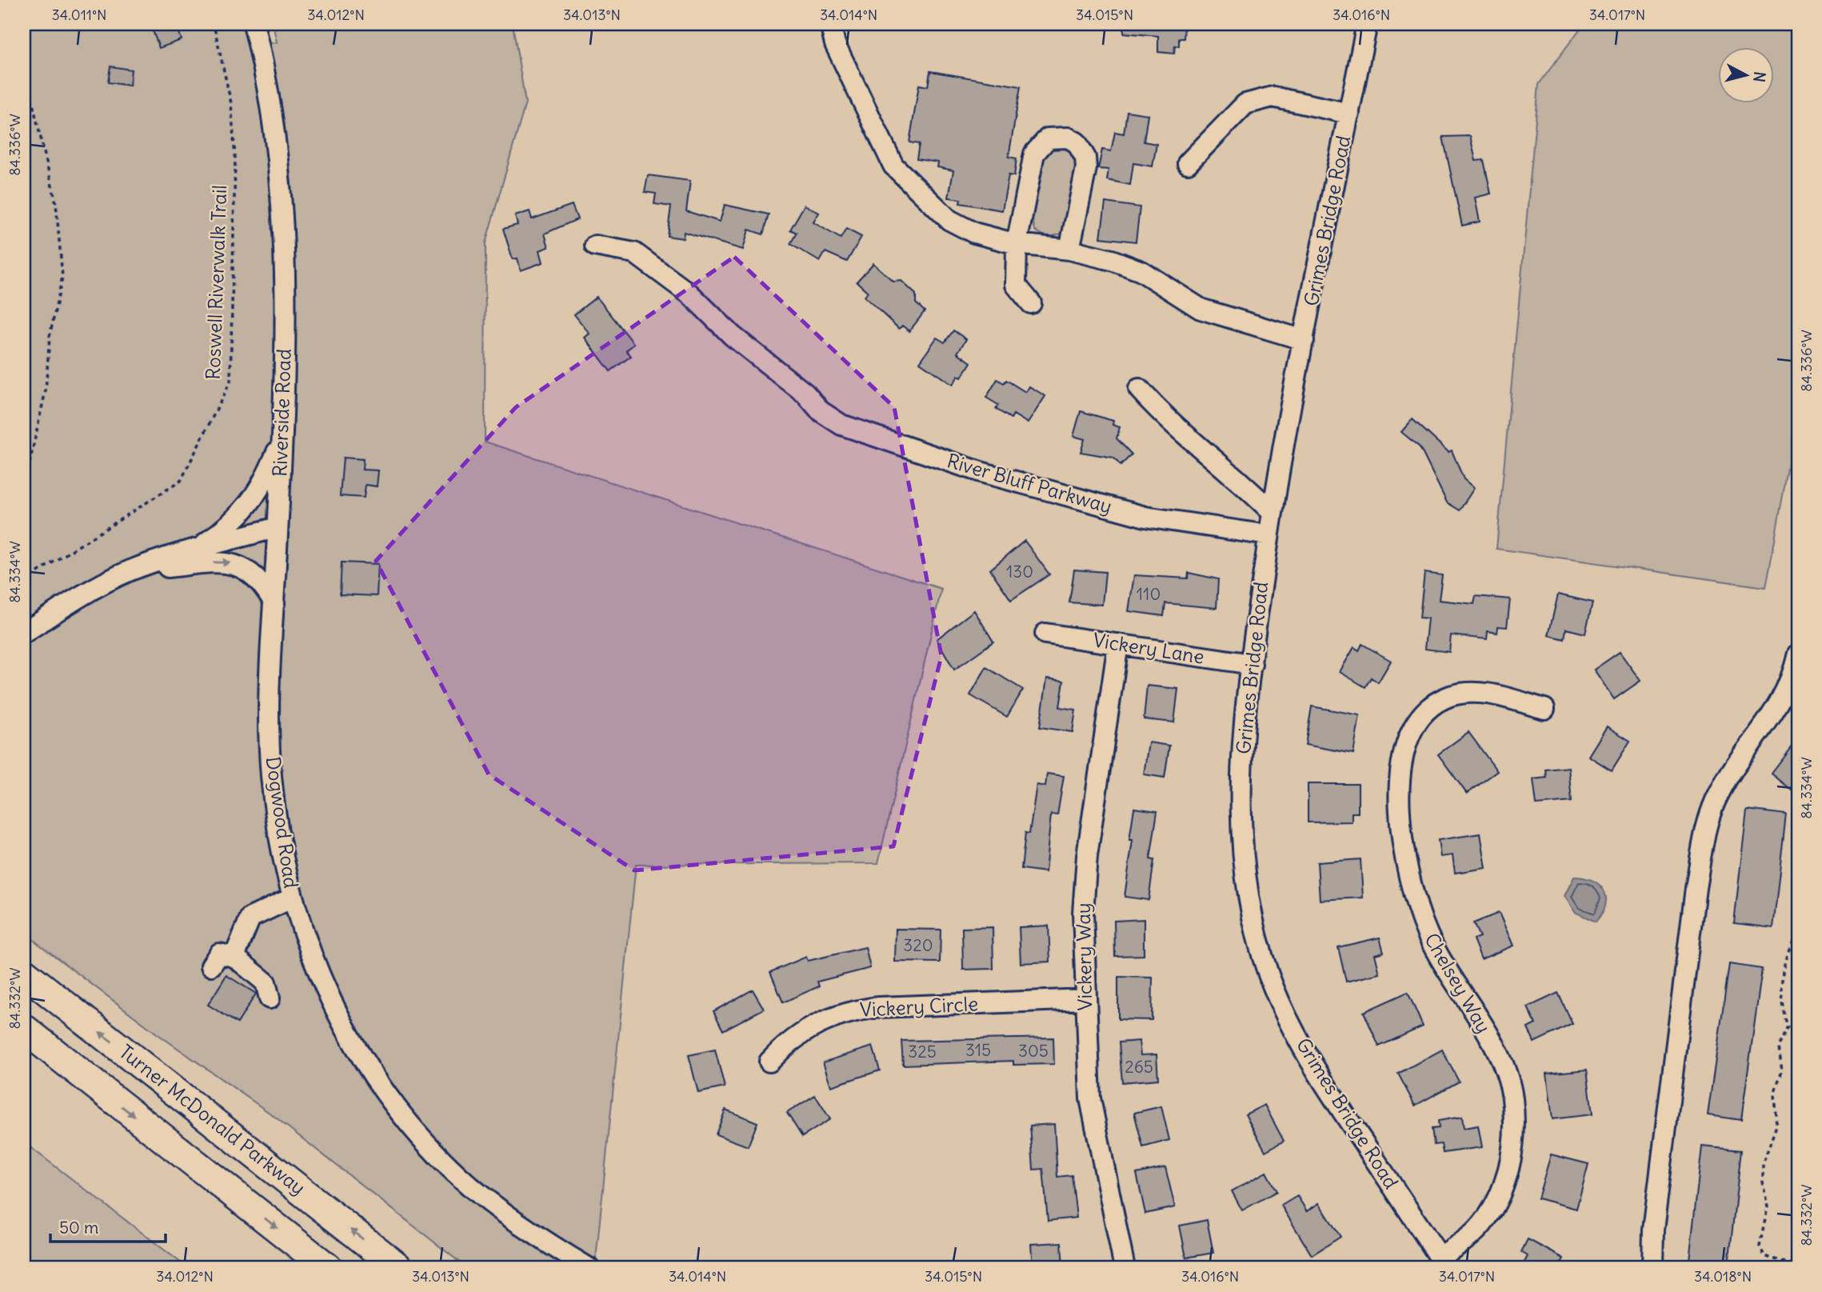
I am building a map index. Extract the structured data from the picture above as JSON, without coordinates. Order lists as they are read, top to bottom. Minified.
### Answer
{"streets":{"highway":["Turner McDonald Parkway"],"street":["Grimes Bridge Road","Riverside Road","River Bluff Parkway","Vickery Lane","Dogwood Road","Vickery Way","Chelsey Way","Vickery Circle"],"path":["Roswell Riverwalk Trail"]},"crossings":[["Grimes Bridge Road","River Bluff Parkway"],["Grimes Bridge Road","Vickery Lane"],["Grimes Bridge Road","Chelsey Way"],["Riverside Road","Dogwood Road"],["Vickery Lane","Vickery Way"],["Vickery Way","Vickery Circle"]],"house_numbers":["130","110","320","315","305","325","265"],"scale_bar":"50 m","north":"right","coordinates":["34.011°N","34.012°N","34.013°N","34.014°N","34.015°N","34.016°N","34.017°N","84.336°W","84.334°W","84.332°W","34.018°N"]}
